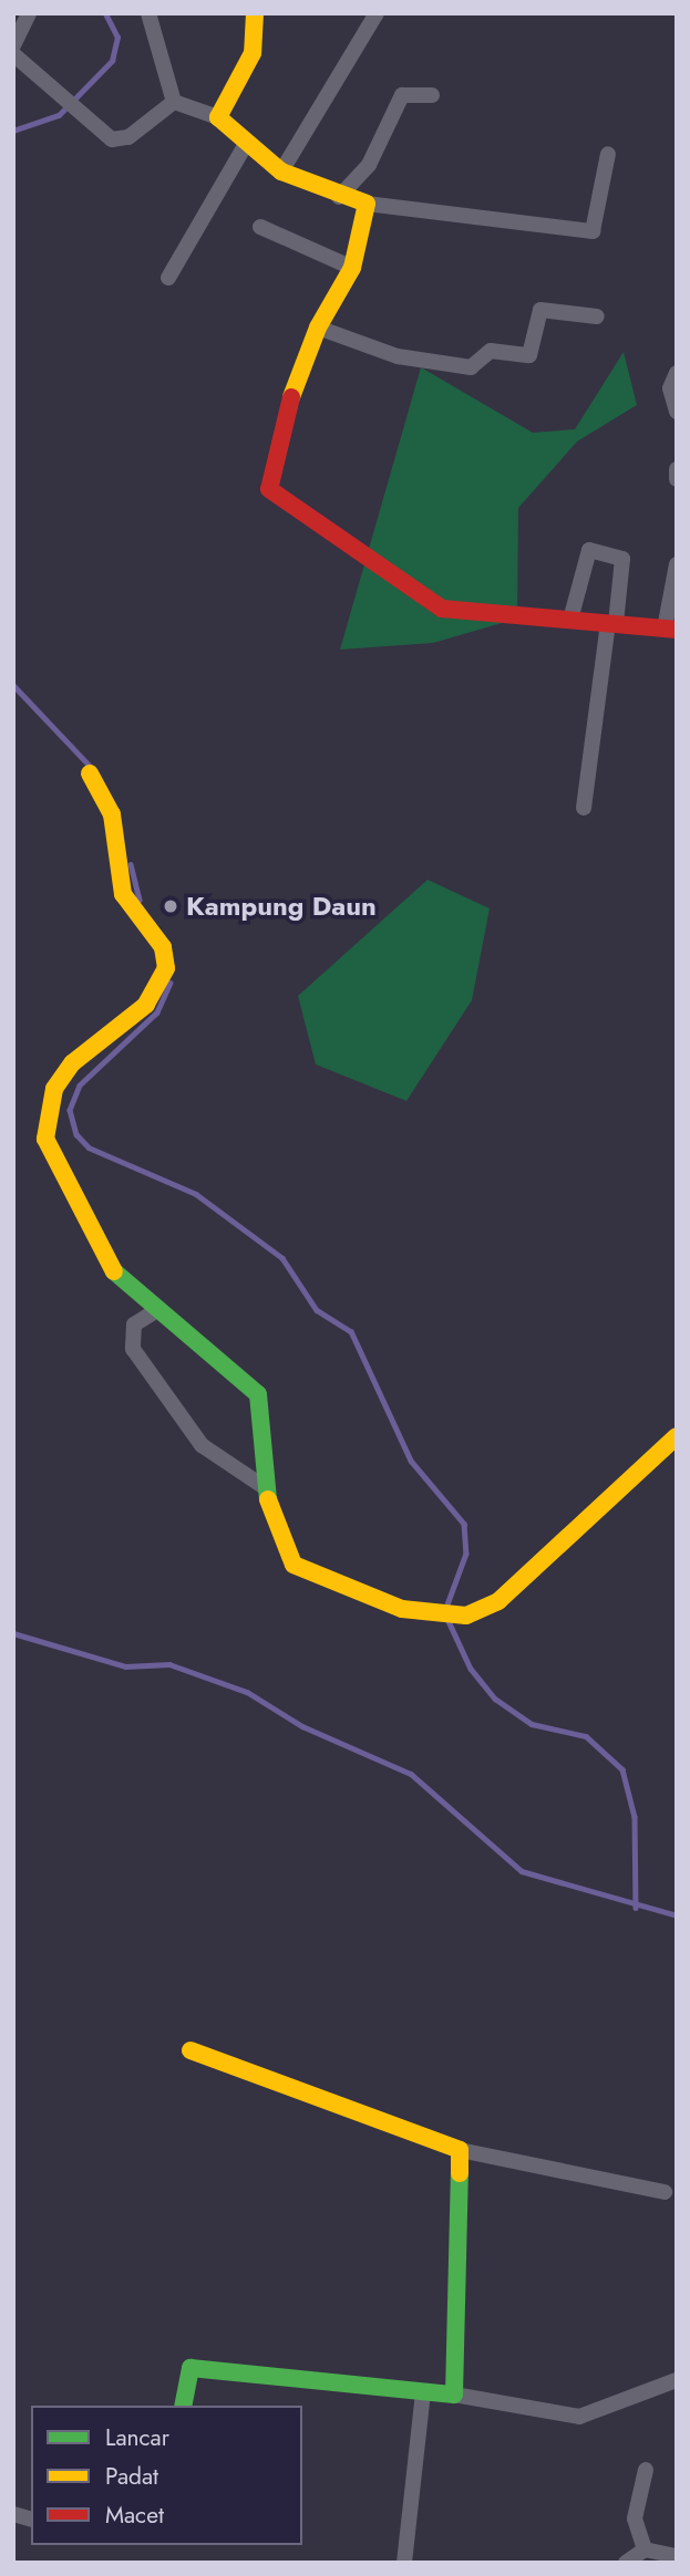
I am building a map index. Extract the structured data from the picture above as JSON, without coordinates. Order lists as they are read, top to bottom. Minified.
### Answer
{"places":["Kampung Daun"],"legend":["Lancar","Padat","Macet"]}
